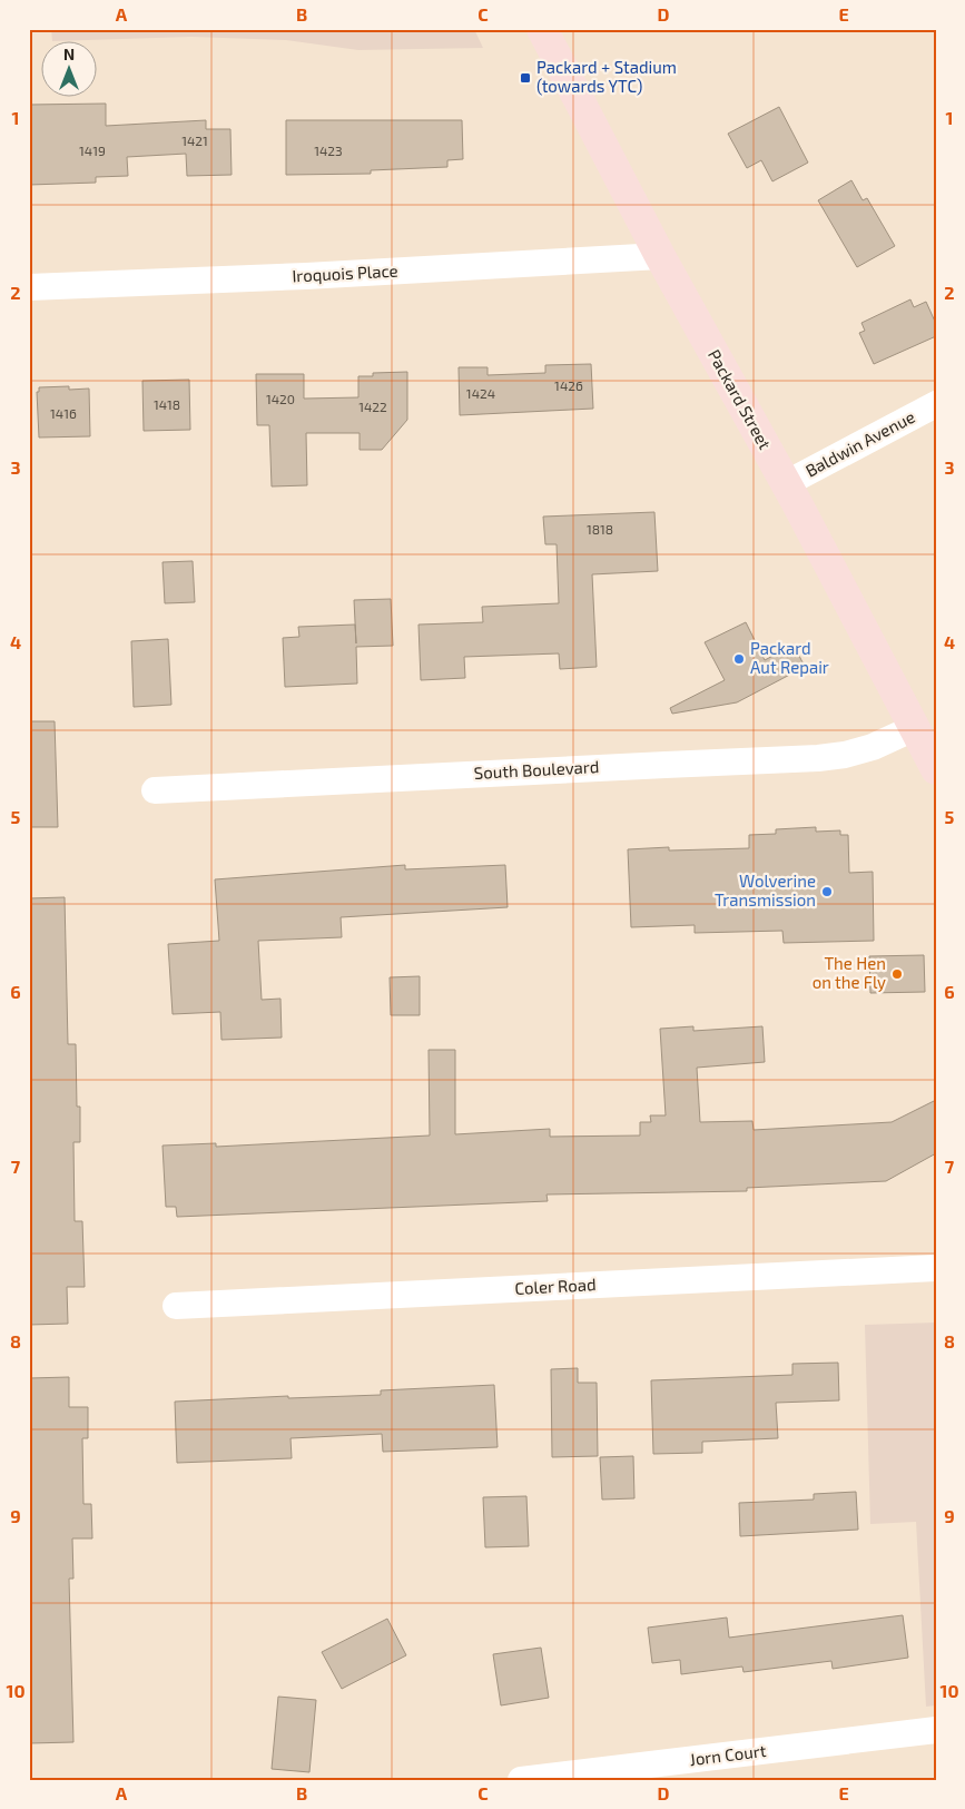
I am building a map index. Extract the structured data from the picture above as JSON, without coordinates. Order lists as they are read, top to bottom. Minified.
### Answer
{"streets":{"main road":["Packard Street"],"street":["Iroquois Place","Baldwin Avenue","South Boulevard","Coler Road","Jorn Court"]},"crossings":[["Iroquois Place","Packard Street"],["Packard Street","Baldwin Avenue"],["Packard Street","South Boulevard"]],"places":{"transit":["Packard + Stadium (towards YTC)"],"other":["Packard Aut Repair","Wolverine Transmission","The Hen on the Fly"]},"house_numbers":["1421","1419","1423","1426","1424","1420","1418","1422","1416","1818"],"north":"top","grid":{"columns":["A","B","C","D","E"],"rows":["1","2","3","4","5","6","7","8","9","10"]}}
